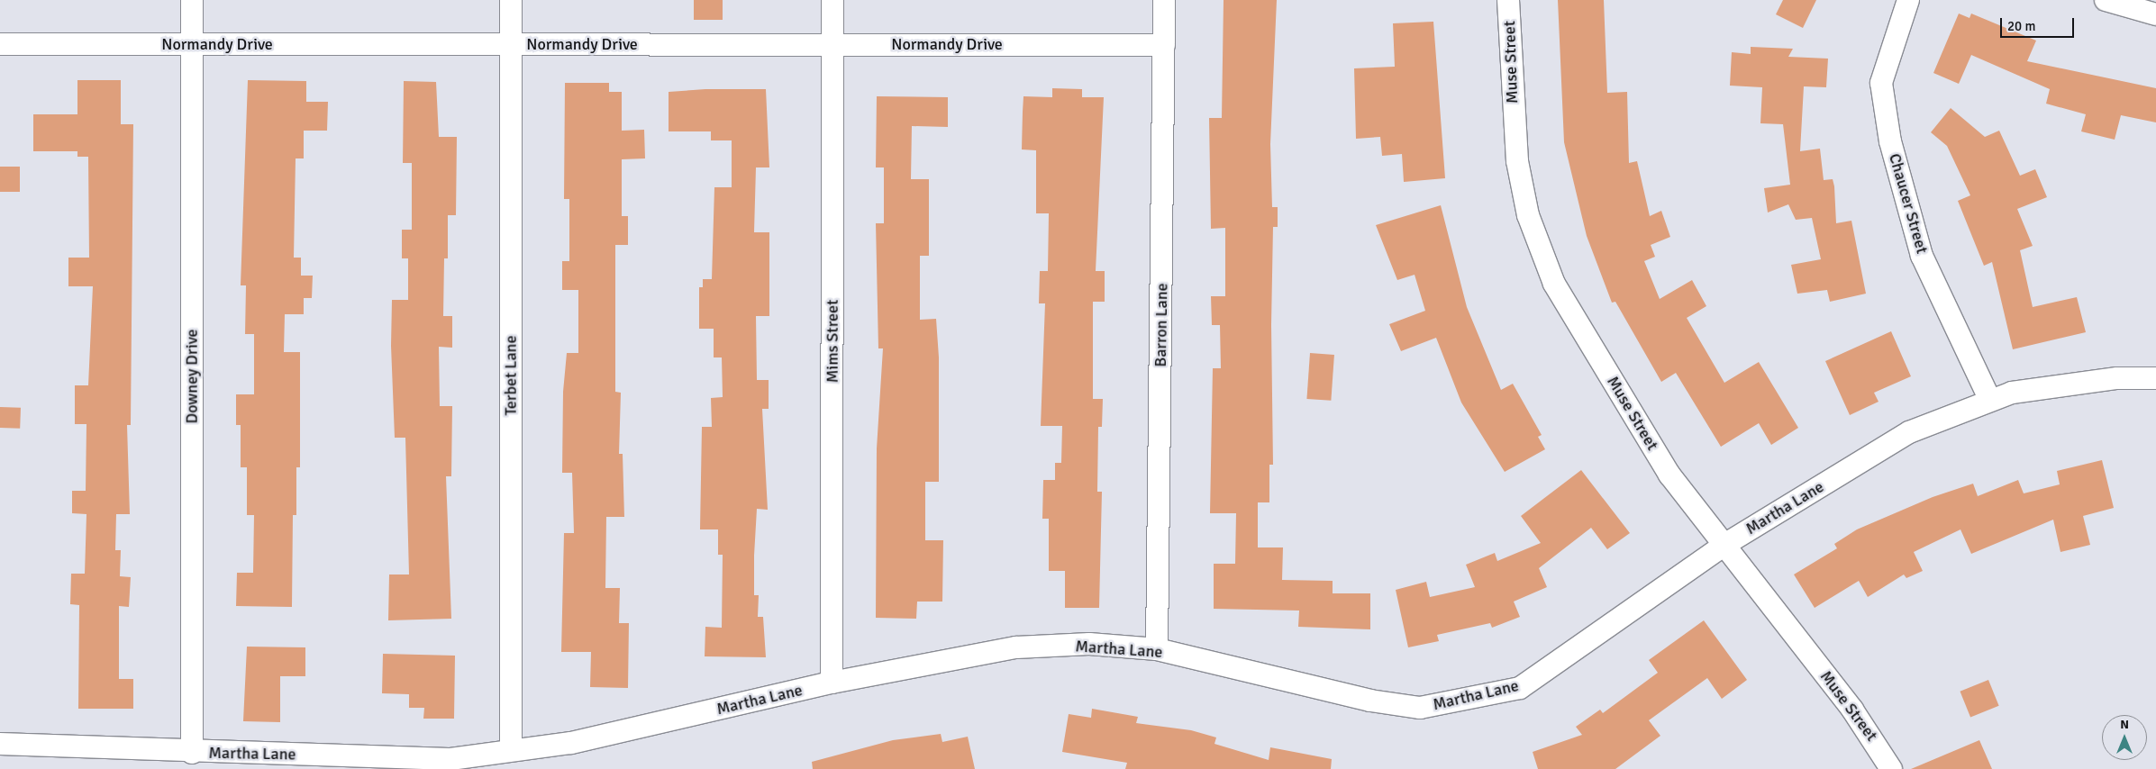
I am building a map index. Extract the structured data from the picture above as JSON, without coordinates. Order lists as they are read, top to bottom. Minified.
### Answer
{"streets":{"street":["Normandy Drive","Muse Street","Chaucer Street","Barron Lane","Mims Street","Terbet Lane","Downey Drive","Martha Lane"]},"crossings":[["Normandy Drive","Barron Lane"],["Normandy Drive","Mims Street"],["Normandy Drive","Terbet Lane"],["Normandy Drive","Downey Drive"],["Muse Street","Martha Lane"],["Chaucer Street","Martha Lane"],["Barron Lane","Martha Lane"],["Mims Street","Martha Lane"],["Terbet Lane","Martha Lane"],["Downey Drive","Martha Lane"]],"scale_bar":"20 m","north":"top"}
